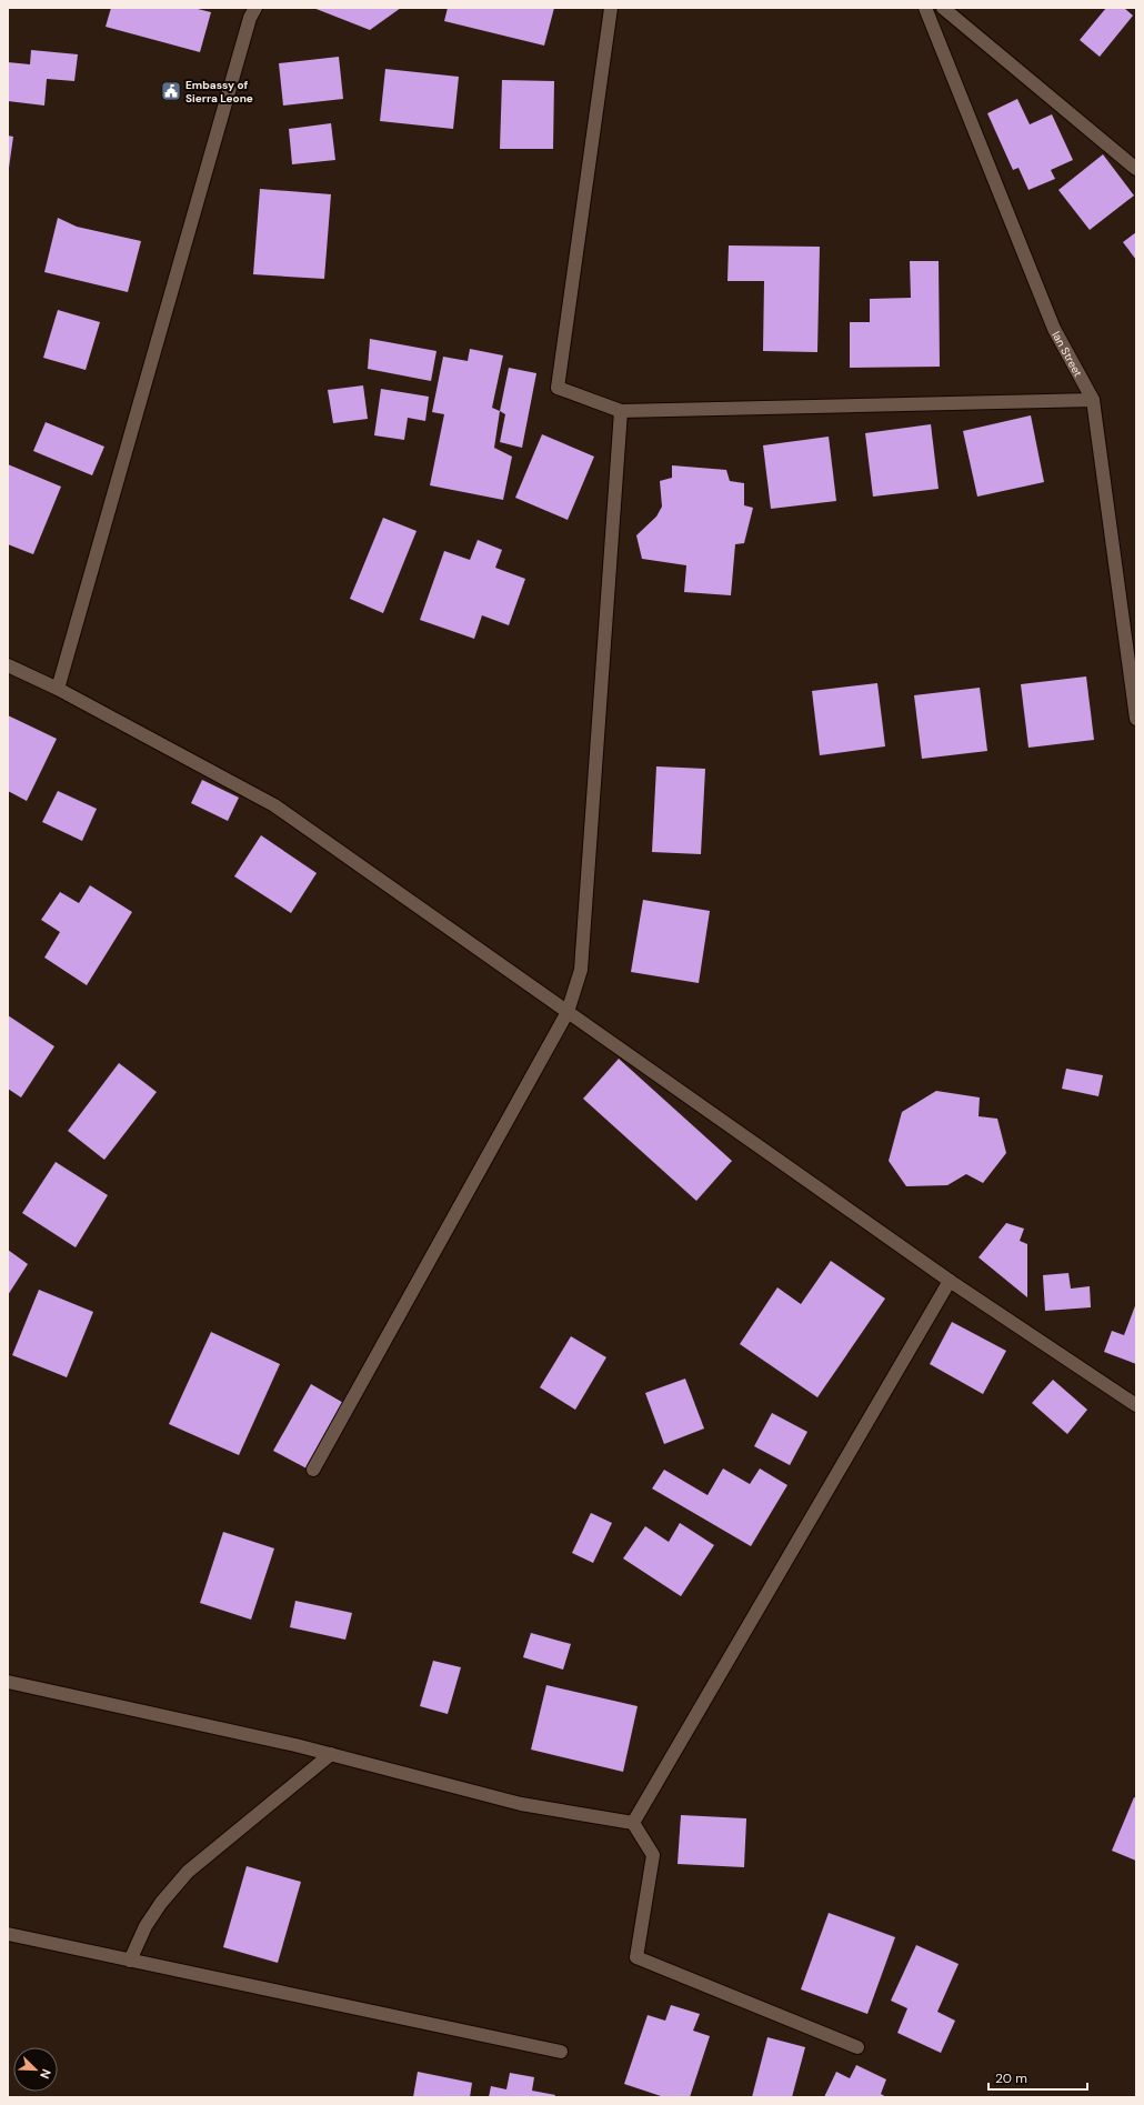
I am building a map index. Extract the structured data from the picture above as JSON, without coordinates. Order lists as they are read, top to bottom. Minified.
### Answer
{"streets":{"street":["Ian Street"]},"places":{"public building":["Embassy of Sierra Leone"]},"scale_bar":"20 m","north":"bottom right"}
